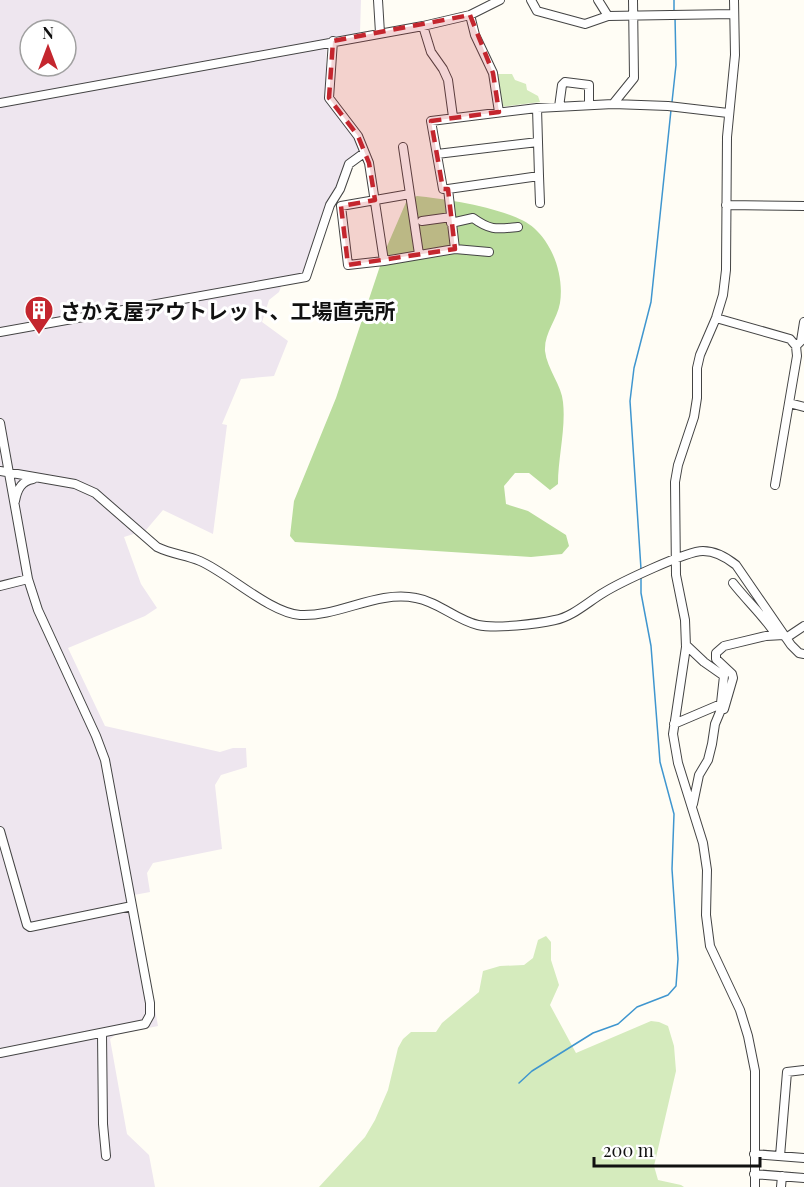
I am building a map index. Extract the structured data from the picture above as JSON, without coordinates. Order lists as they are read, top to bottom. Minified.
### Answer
{"places":{"building":["さかえ屋アウトレット、工場直売所"]},"scale_bar":"200 m","north":"top"}
